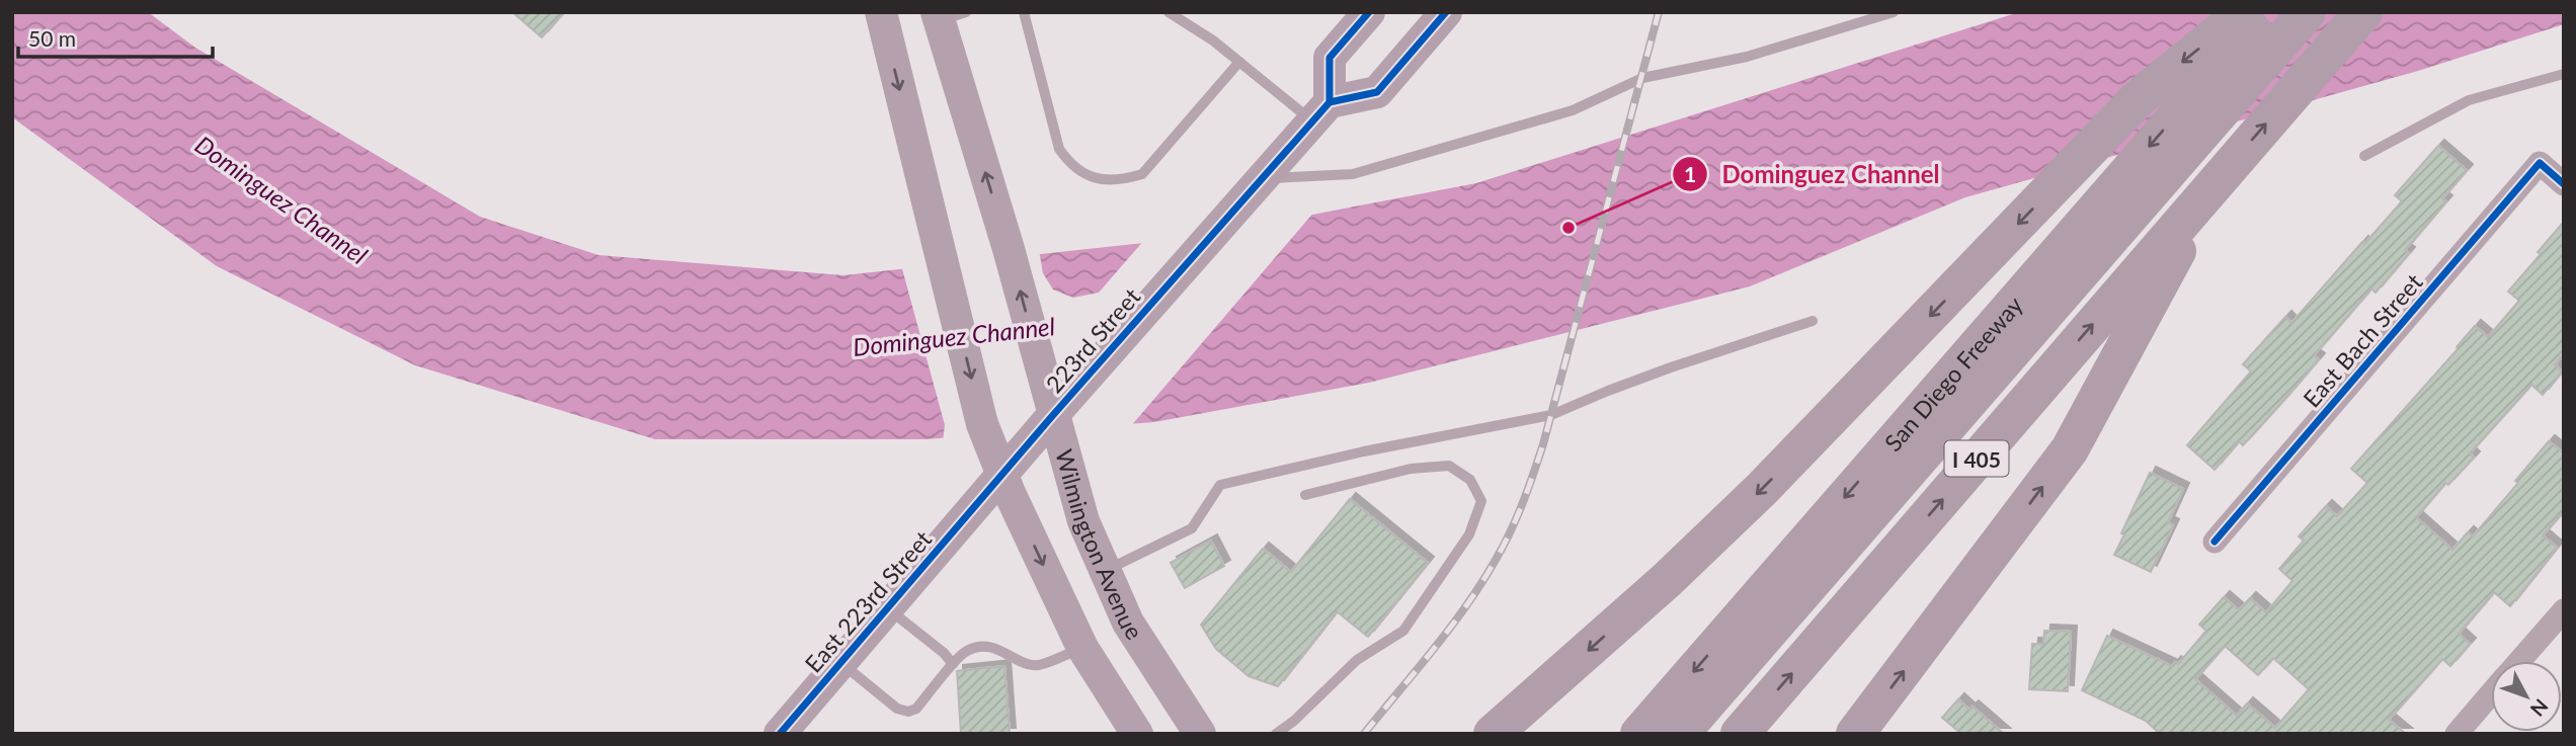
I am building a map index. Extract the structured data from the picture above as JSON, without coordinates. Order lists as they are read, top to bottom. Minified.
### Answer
{"streets":{"highway":["San Diego Freeway","I 405"],"main road":["223rd Street","Wilmington Avenue","East 223rd Street"],"street":["East Bach Street"]},"crossings":[["223rd Street","Wilmington Avenue"],["223rd Street","East 223rd Street"]],"water":["Dominguez Channel"],"places":["Dominguez Channel"],"scale_bar":"50 m","north":"bottom right"}
